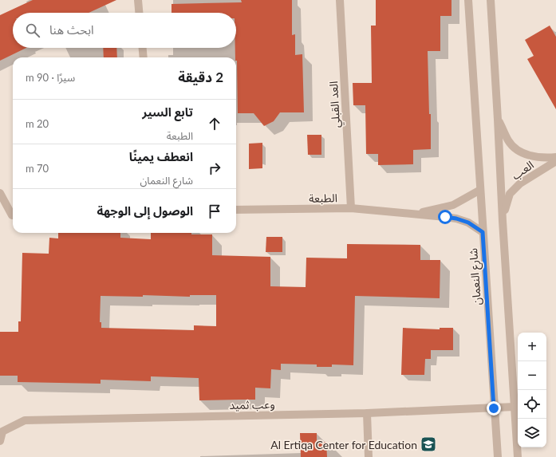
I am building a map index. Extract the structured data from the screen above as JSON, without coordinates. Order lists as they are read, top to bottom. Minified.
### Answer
{"streets":{"street":["العد القبلي","العب","الطبعة","شارع النعمان","وعب ثميد"]},"crossings":[["العد القبلي","الطبعة"],["الطبعة","شارع النعمان"],["شارع النعمان","وعب ثميد"]],"places":{"school or university":["Al Ertiqa Center for Education"]},"page":{"search":"ابحث هنا","heading":["2 دقيقة","سيرًا · 90 m"],"list":[["تابع السير","الطبعة","20 m"],["انعطف يمينًا","شارع النعمان","70 m"],"الوصول إلى الوجهة"],"map_buttons":["+","−"]}}
